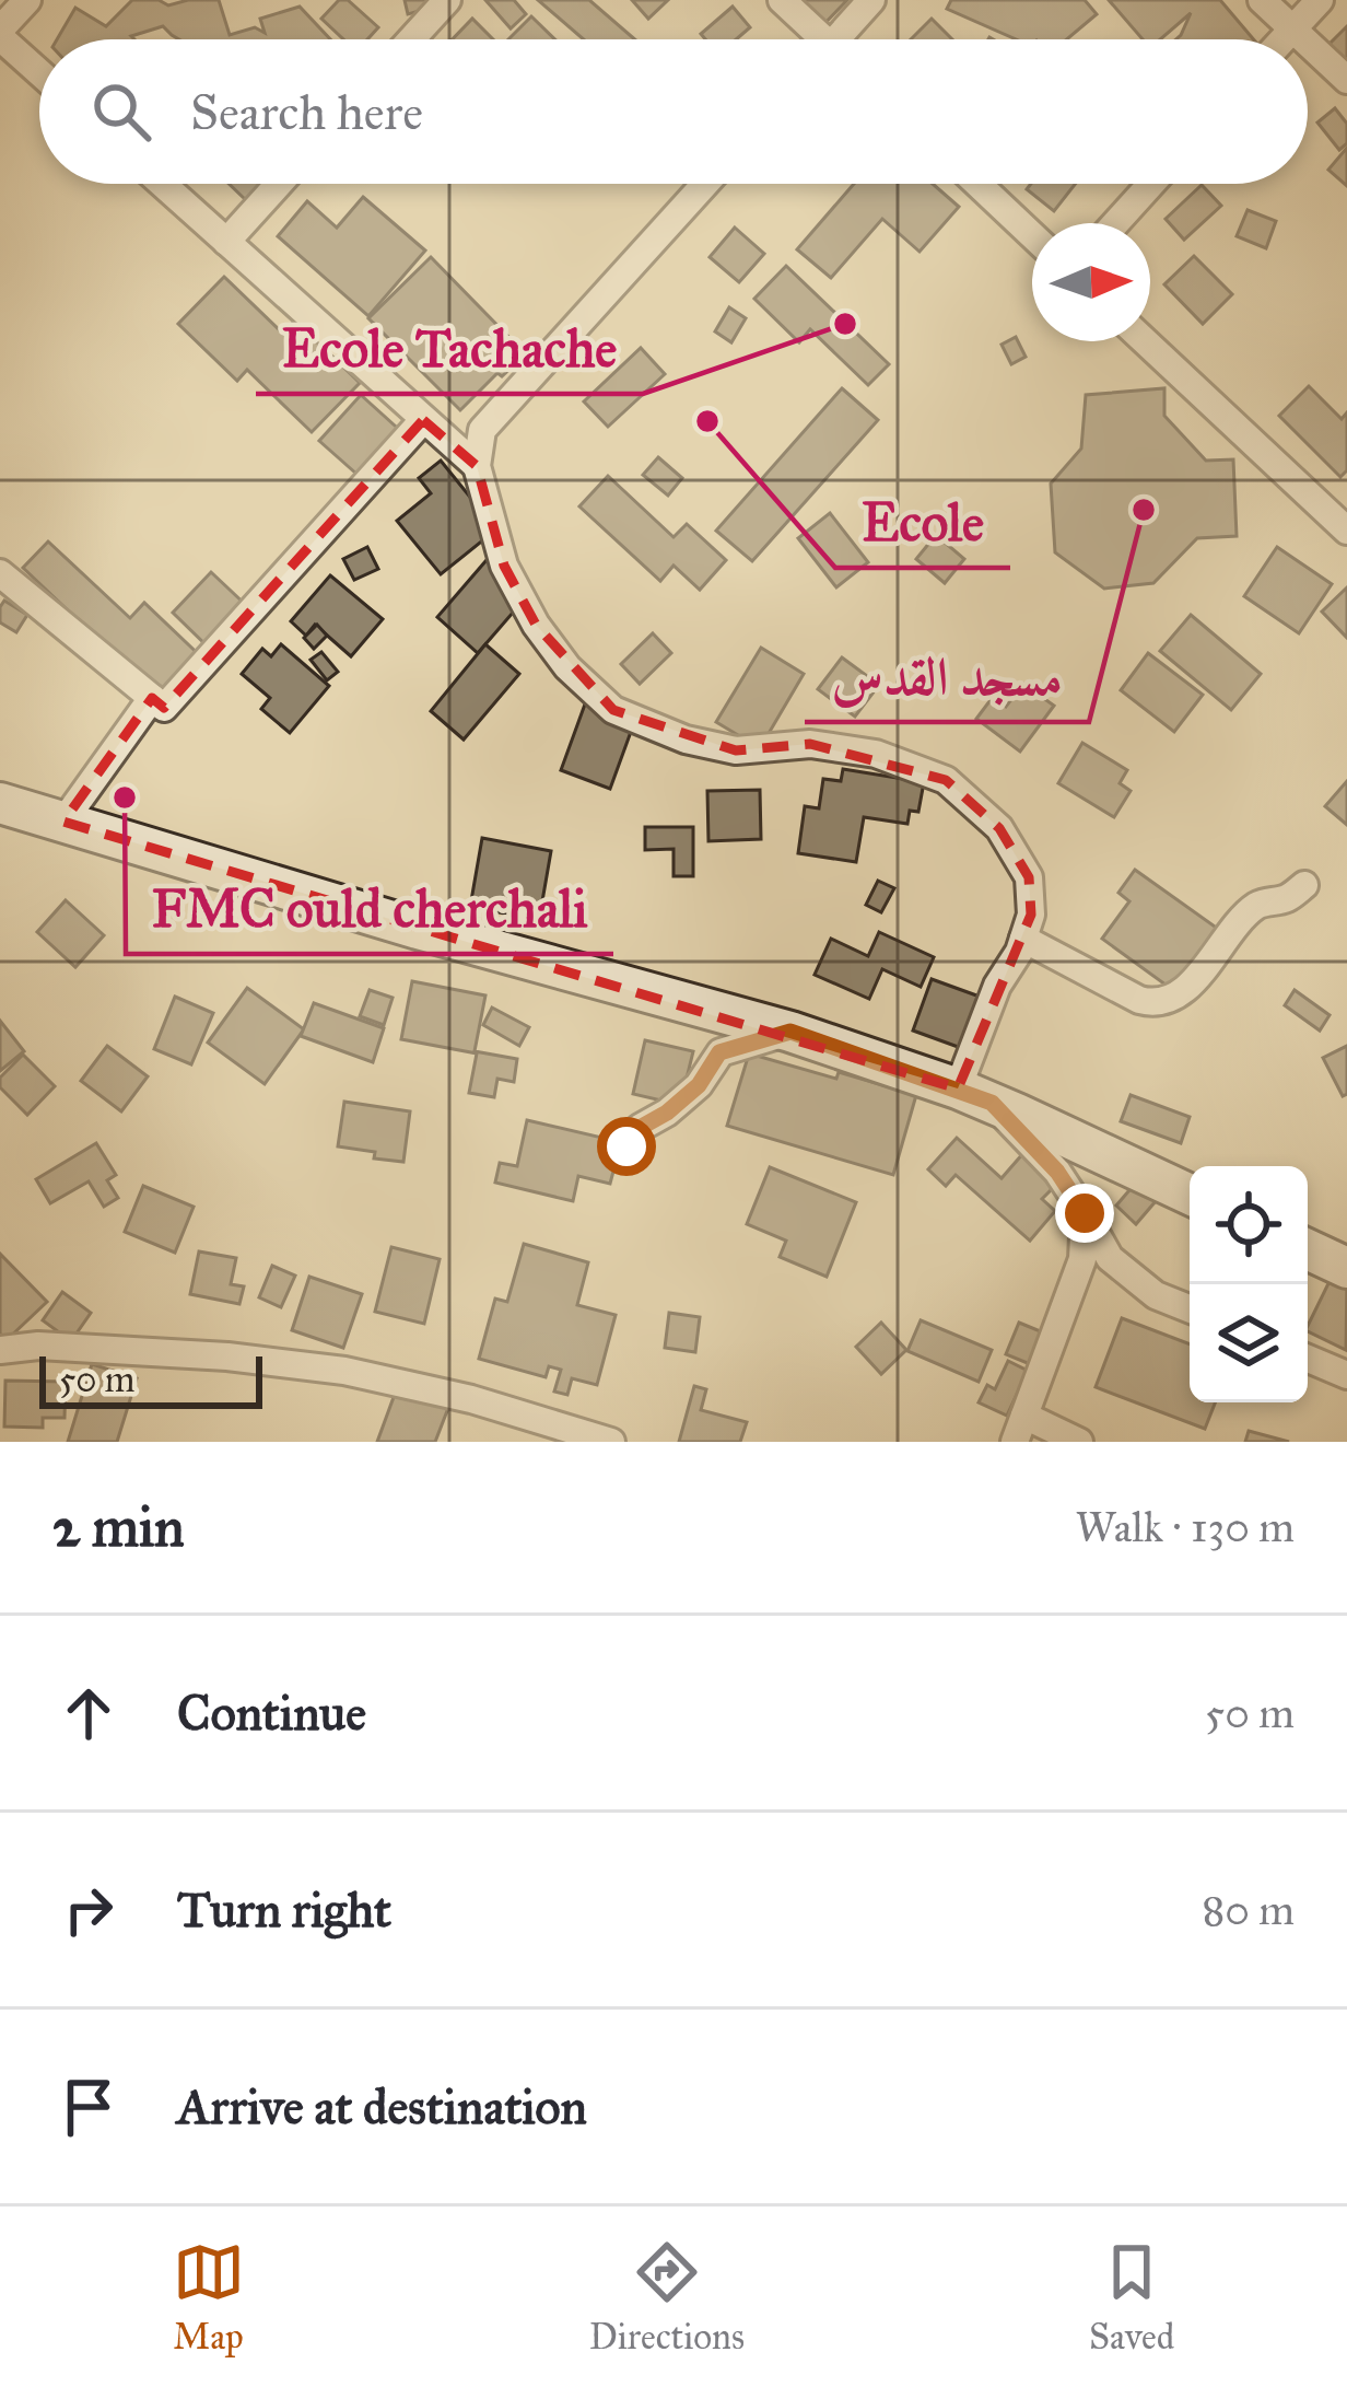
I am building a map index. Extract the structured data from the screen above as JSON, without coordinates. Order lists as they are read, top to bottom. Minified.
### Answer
{"places":["Ecole Tachache","Ecole","مسجد القدس","FMC ould cherchali"],"scale_bar":"50 m","north":"right","page":{"search":"Search here","scale":"50 m","heading":["2 min","Walk · 130 m"],"list":[["Continue","50 m"],["Turn right","80 m"],"Arrive at destination"],"nav":["Map","Directions","Saved"]}}
